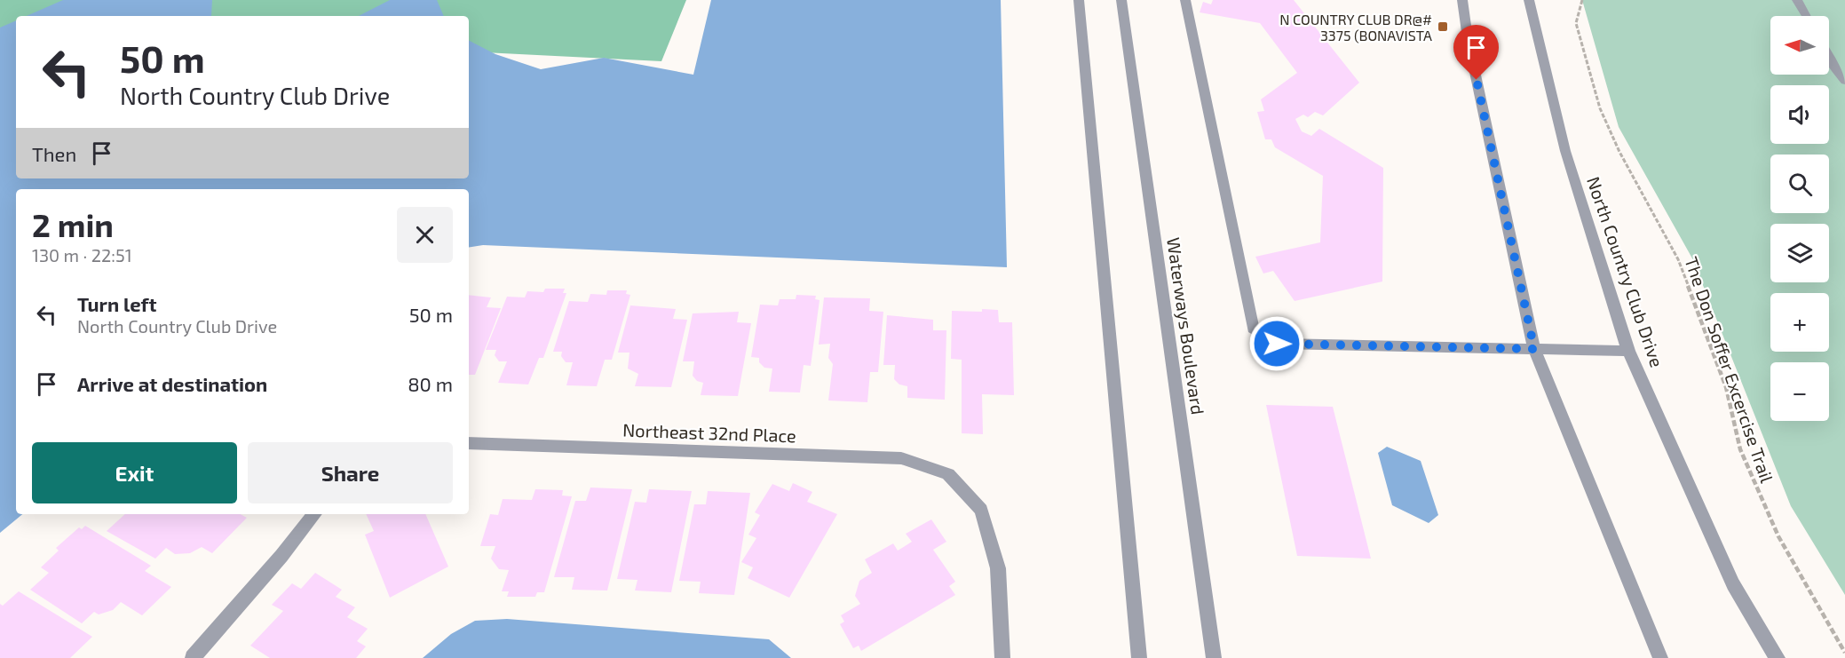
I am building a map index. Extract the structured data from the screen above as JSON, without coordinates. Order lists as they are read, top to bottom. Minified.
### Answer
{"streets":{"street":["North Country Club Drive","Waterways Boulevard","Northeast 32nd Place"],"path":["The Don Soffer Excercise Trail"]},"places":{"transit":["N COUNTRY CLUB DR@# 3375 (BONAVISTA"]},"north":"left","page":{"map_buttons":["+","−"],"turn":["50 m","North Country Club Drive"],"then":"Then","heading":["2 min","130 m · 22:51"],"list":[{"name":"Turn left","note":"North Country Club Drive","value":"50 m"},{"name":"Arrive at destination","value":"80 m"}],"buttons":["Exit","Share"]}}
